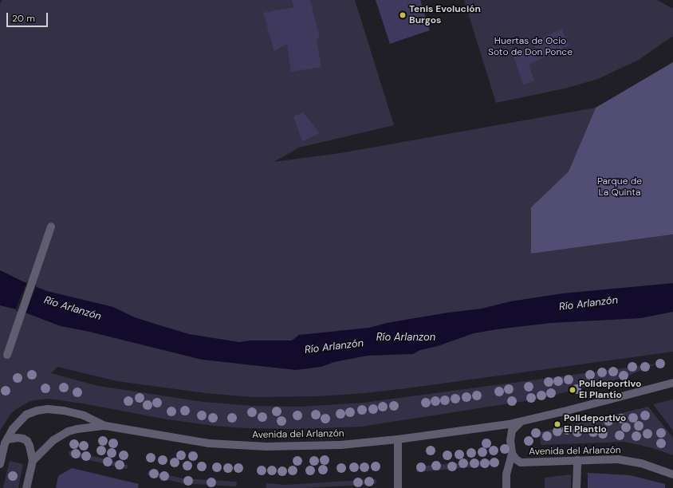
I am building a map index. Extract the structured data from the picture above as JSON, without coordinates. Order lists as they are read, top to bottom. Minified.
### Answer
{"streets":{"street":["Avenida del Arlanzón"]},"water":["Río Arlanzón","Río Arlanzon"],"parks":["Huertas de Ocio Soto de Don Ponce","Parque de La Quinta"],"places":["Tenis Evolución Burgos","Polideportivo El Plantío","Polideportivo El Plantio"],"scale_bar":"20 m"}
